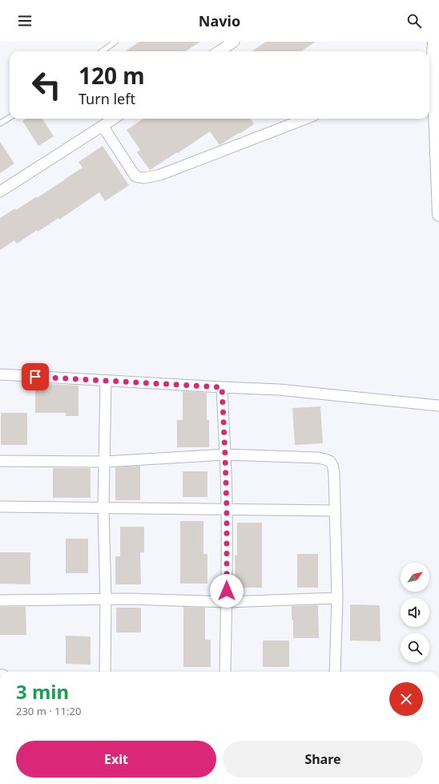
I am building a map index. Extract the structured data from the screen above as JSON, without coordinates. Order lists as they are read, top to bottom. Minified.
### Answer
{"north":"top right","page":{"header":"Navio","turn":["120 m","Turn left"],"heading":["3 min","230 m · 11:20"],"buttons":["Exit","Share"]}}
